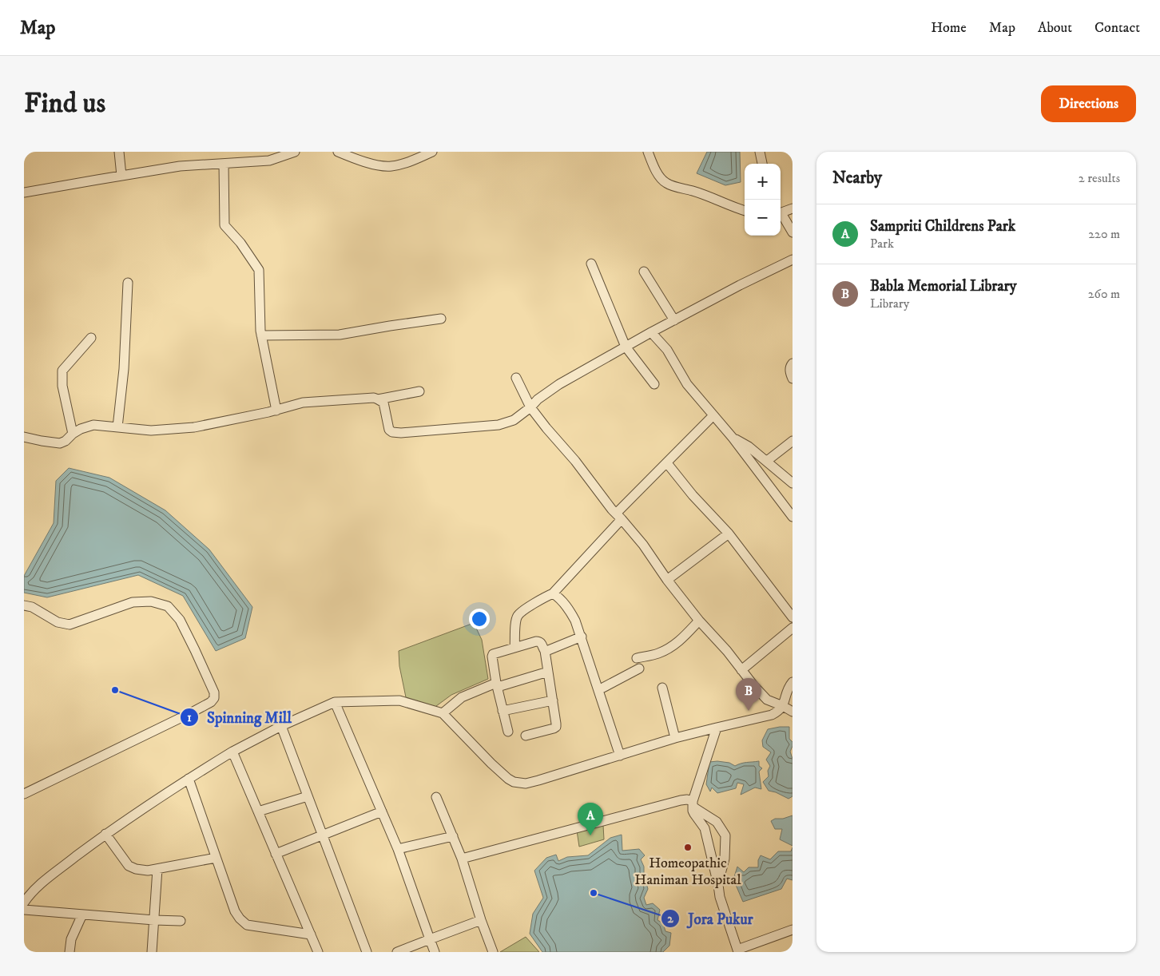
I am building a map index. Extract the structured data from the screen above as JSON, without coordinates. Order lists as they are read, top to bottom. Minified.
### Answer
{"places":["Spinning Mill","Homeopathic Haniman Hospital","Jora Pukur"],"page":{"header":"Map","nav":["Home","Map","About","Contact"],"buttons":"Directions","title":"Find us","heading":["Nearby","2 results"],"map_buttons":["+","−"],"list":[{"mark":"A","name":"Sampriti Childrens Park","note":"Park","value":"220 m"},{"mark":"B","name":"Babla Memorial Library","note":"Library","value":"260 m"}],"pins":["B","A"]}}
